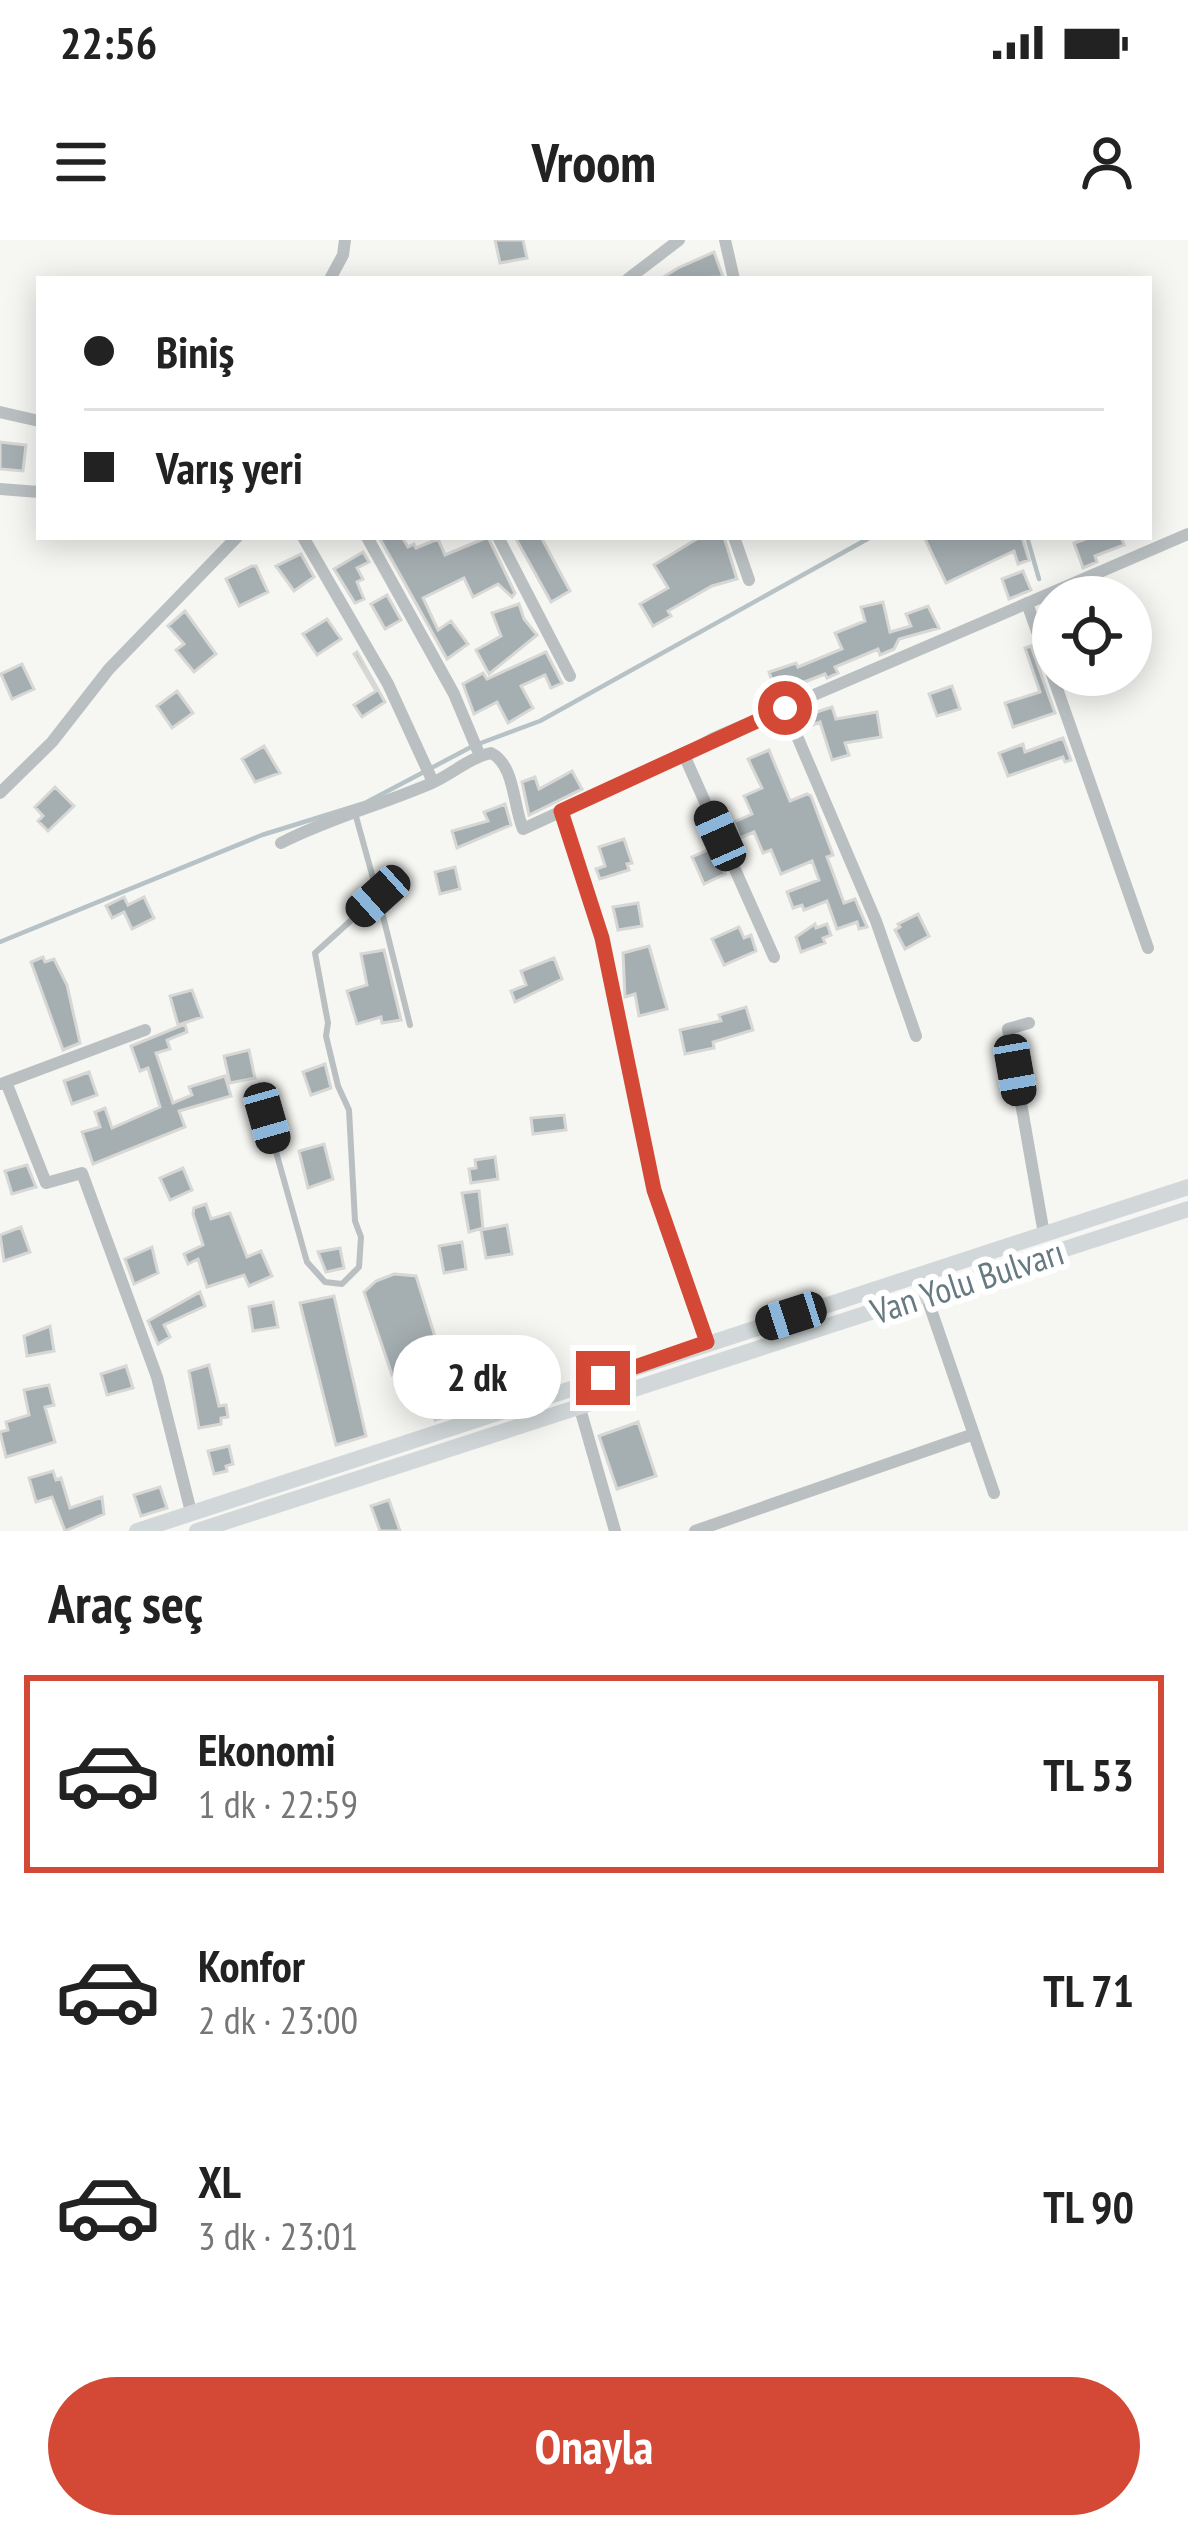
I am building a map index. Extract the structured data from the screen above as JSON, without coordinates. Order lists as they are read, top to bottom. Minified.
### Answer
{"streets":{"main road":["Van Yolu Bulvarı"]},"page":{"status":"22:56","header":"Vroom","banner":["Biniş","Varış yeri"],"bubble":"2 dk","heading":"Araç seç","list":[{"name":"Ekonomi","note":"1 dk · 22:59","value":"TL 53"},{"name":"Konfor","note":"2 dk · 23:00","value":"TL 71"},{"name":"XL","note":"3 dk · 23:01","value":"TL 90"}],"buttons":"Onayla"}}
